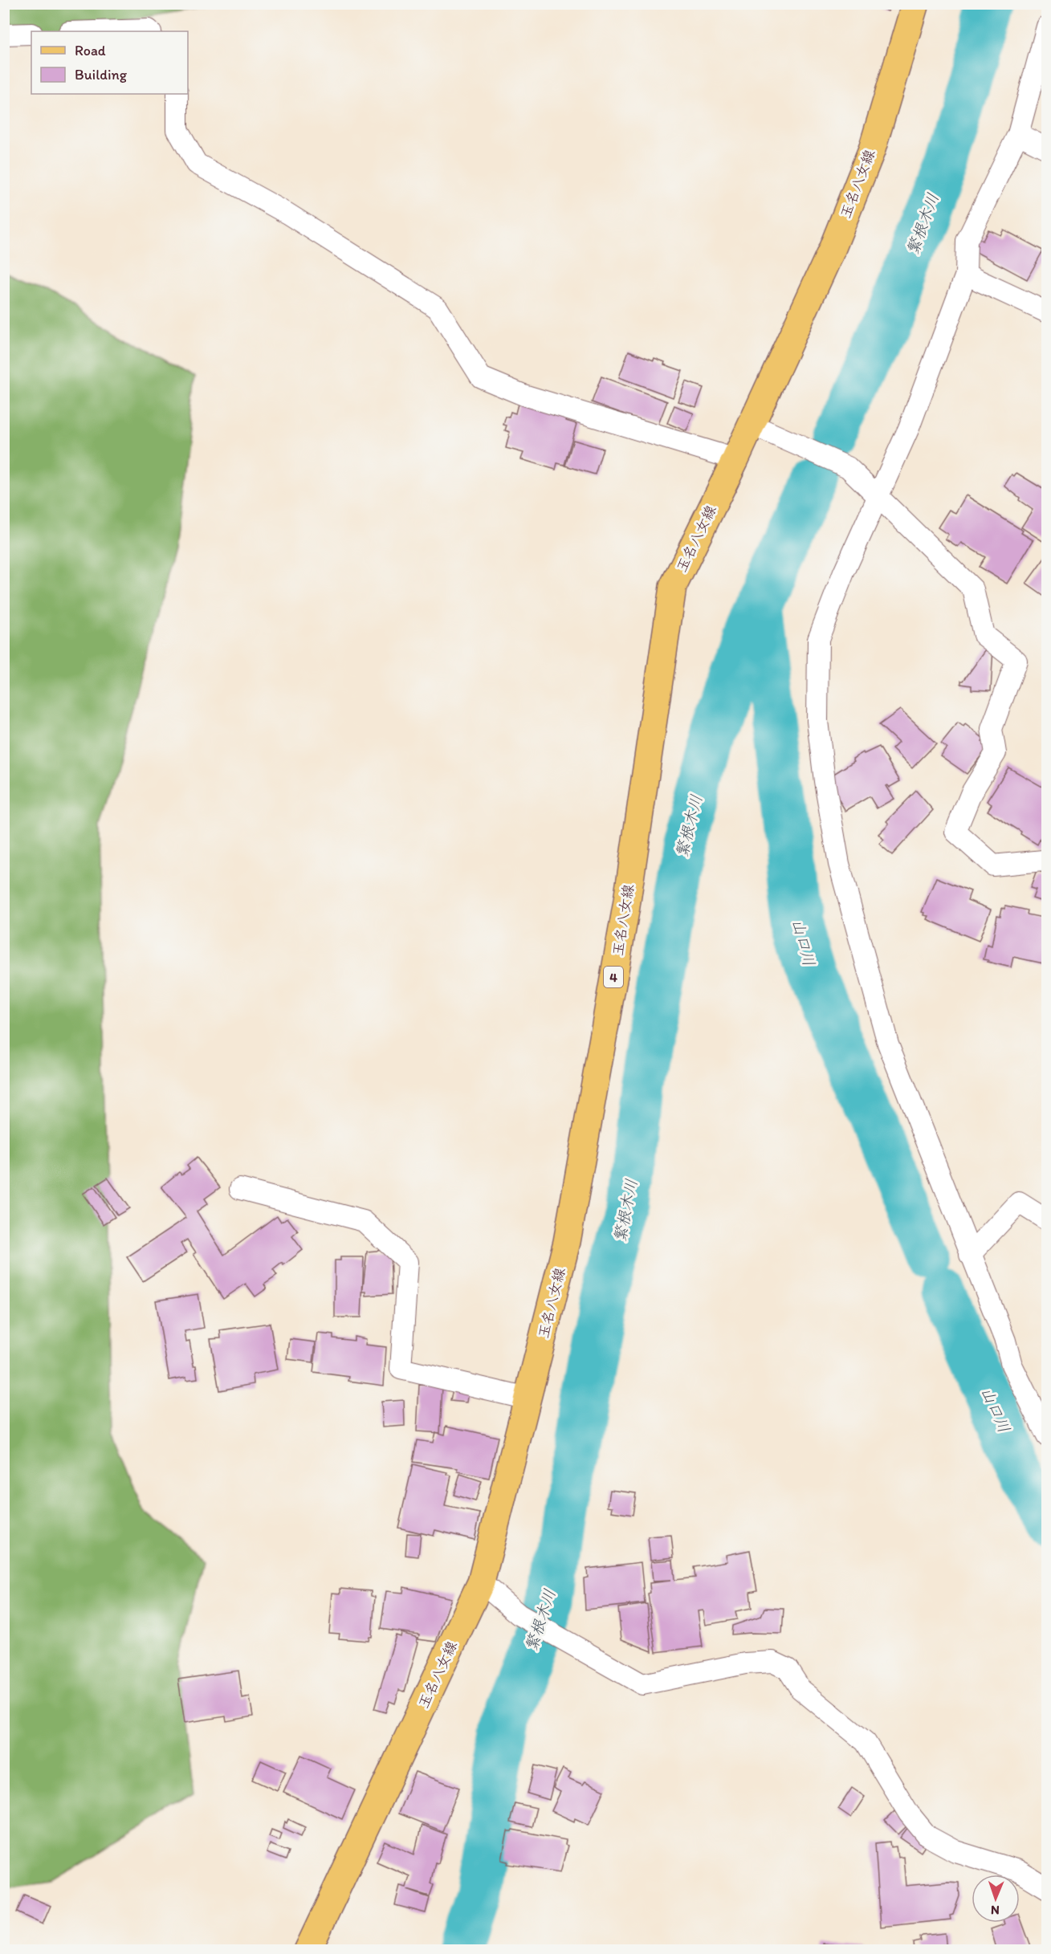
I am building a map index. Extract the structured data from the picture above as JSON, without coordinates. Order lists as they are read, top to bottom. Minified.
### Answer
{"streets":{"main road":["玉名八女線","4"]},"water":["繁根木川","山口川"],"legend":["Road","Building"],"north":"bottom"}
